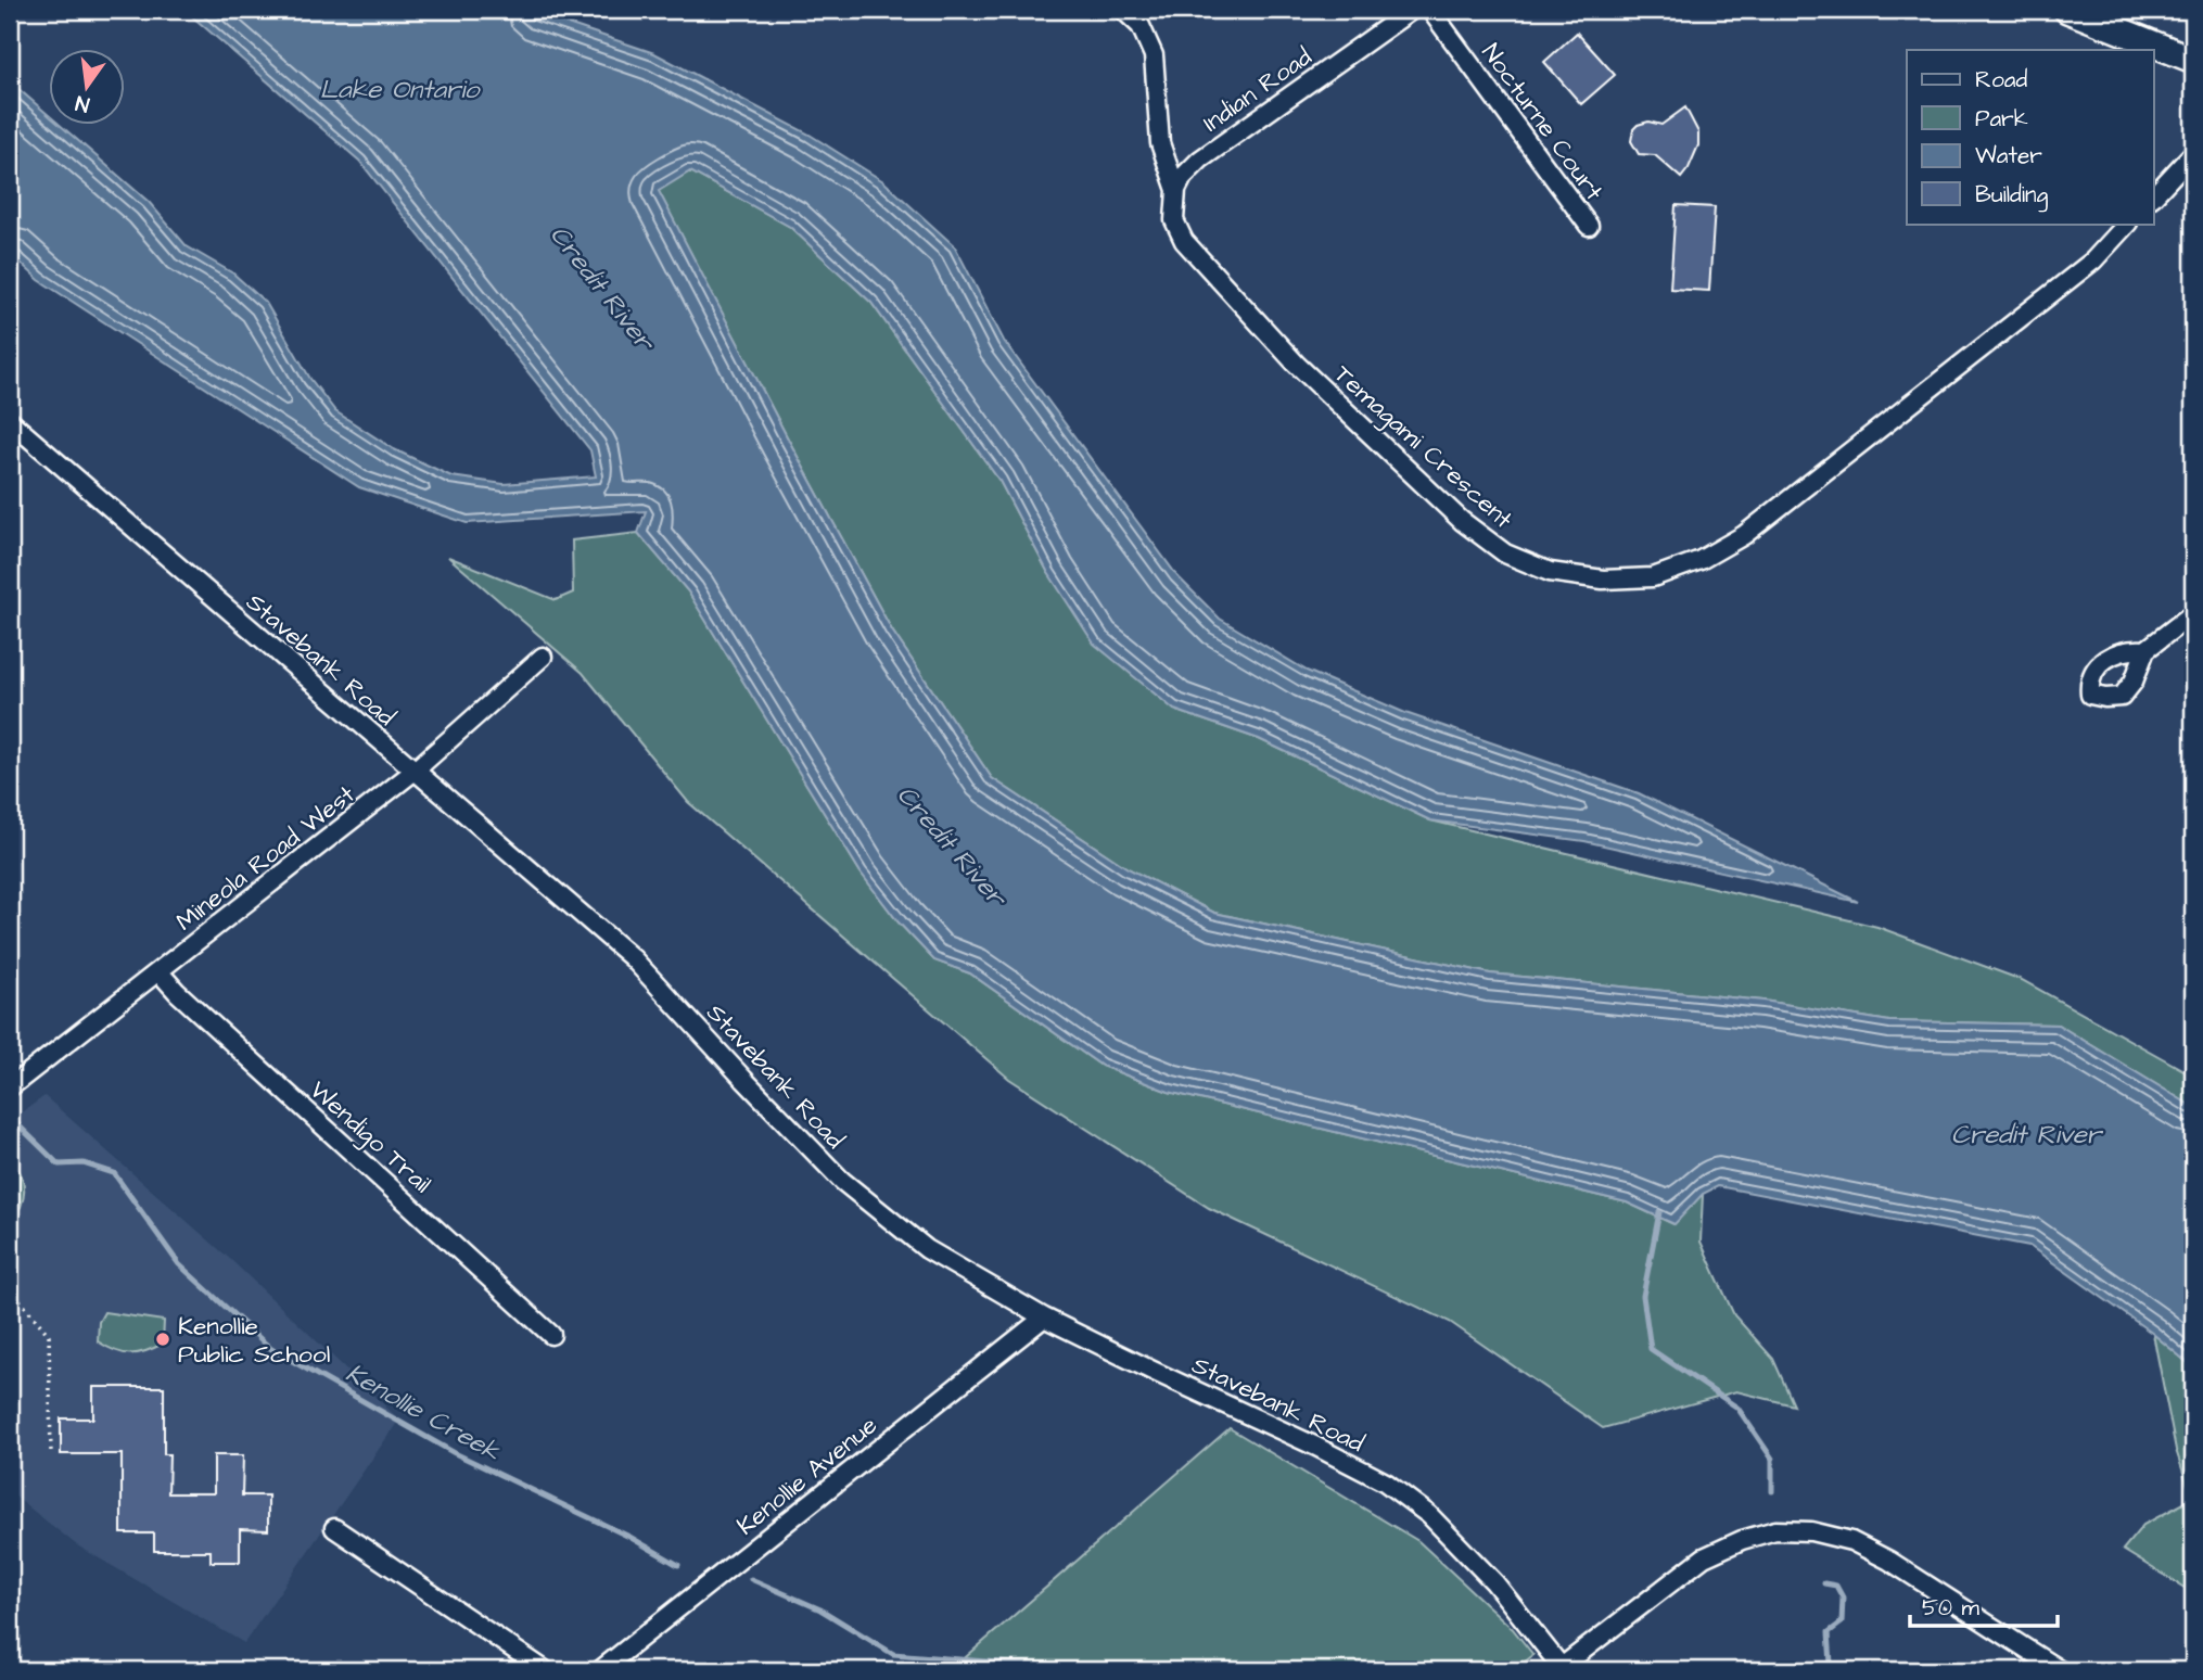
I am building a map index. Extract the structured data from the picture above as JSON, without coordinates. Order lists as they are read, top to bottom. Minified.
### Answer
{"streets":{"street":["Indian Road","Nocturne Court","Temagami Crescent","Stavebank Road","Mineola Road West","Wendigo Trail","Kenollie Avenue"]},"crossings":[["Indian Road","Temagami Crescent"],["Stavebank Road","Mineola Road West"],["Stavebank Road","Kenollie Avenue"],["Mineola Road West","Wendigo Trail"]],"water":["Lake Ontario","Credit River","Kenollie Creek"],"places":["Kenollie Public School"],"legend":["Road","Park","Water","Building"],"scale_bar":"50 m","north":"bottom"}
